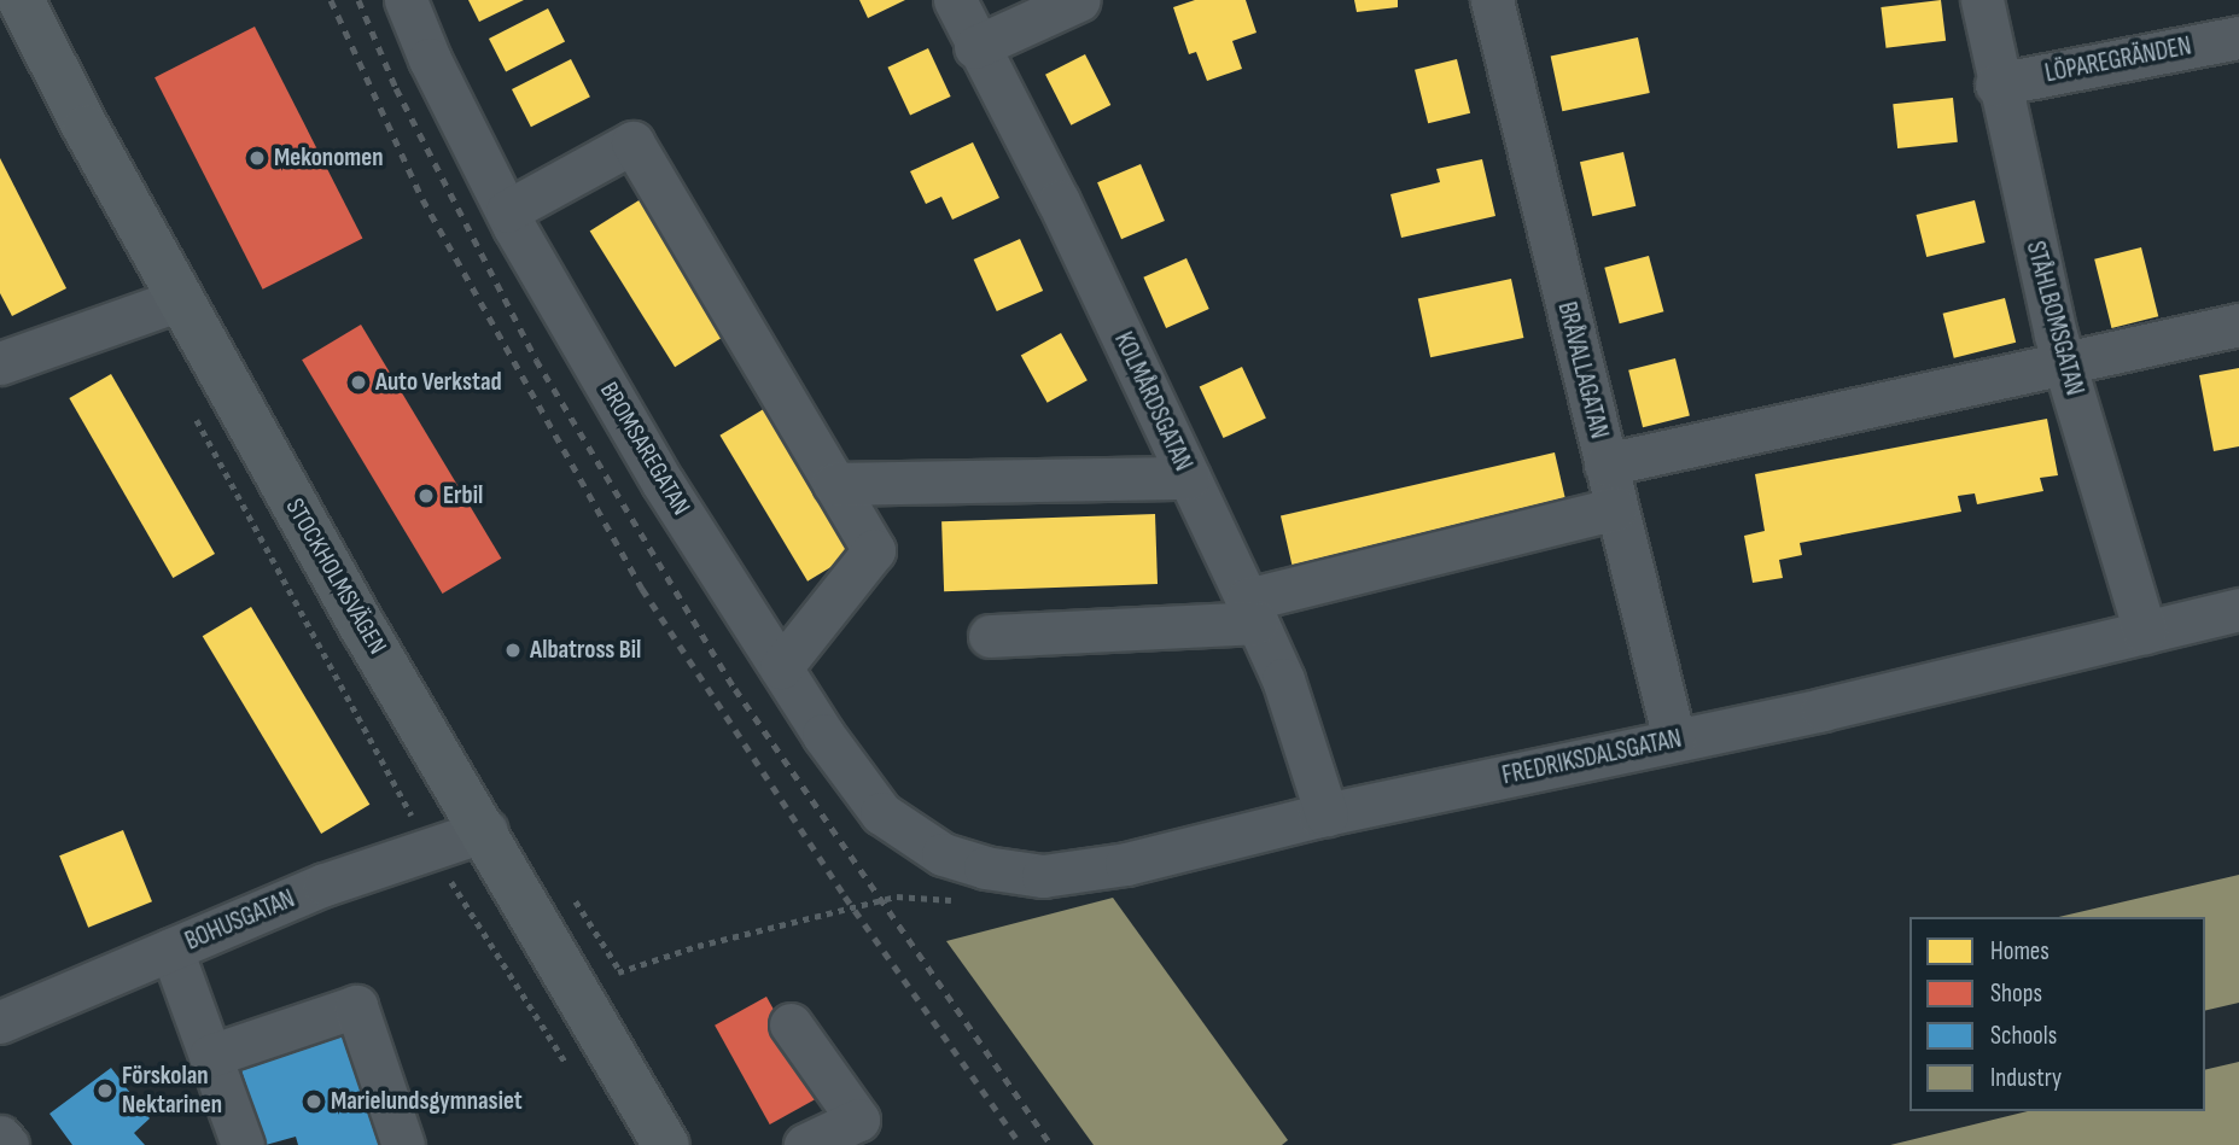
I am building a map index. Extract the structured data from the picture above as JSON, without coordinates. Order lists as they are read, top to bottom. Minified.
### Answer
{"streets":{"main road":["STOCKHOLMSVÄGEN"],"street":["LÖPAREGRÄNDEN","STÅHLBOMSGATAN","BRÅVALLAGATAN","KOLMÅRDSGATAN","BROMSAREGATAN","FREDRIKSDALSGATAN","BOHUSGATAN"]},"crossings":[["LÖPAREGRÄNDEN","STÅHLBOMSGATAN"],["STÅHLBOMSGATAN","FREDRIKSDALSGATAN"],["BRÅVALLAGATAN","FREDRIKSDALSGATAN"],["KOLMÅRDSGATAN","FREDRIKSDALSGATAN"],["BROMSAREGATAN","FREDRIKSDALSGATAN"],["STOCKHOLMSVÄGEN","BOHUSGATAN"]],"places":["Mekonomen","Auto Verkstad","Erbil","Albatross Bil","Förskolan Nektarinen","Marielundsgymnasiet"],"legend":["Homes","Shops","Schools","Industry"]}
